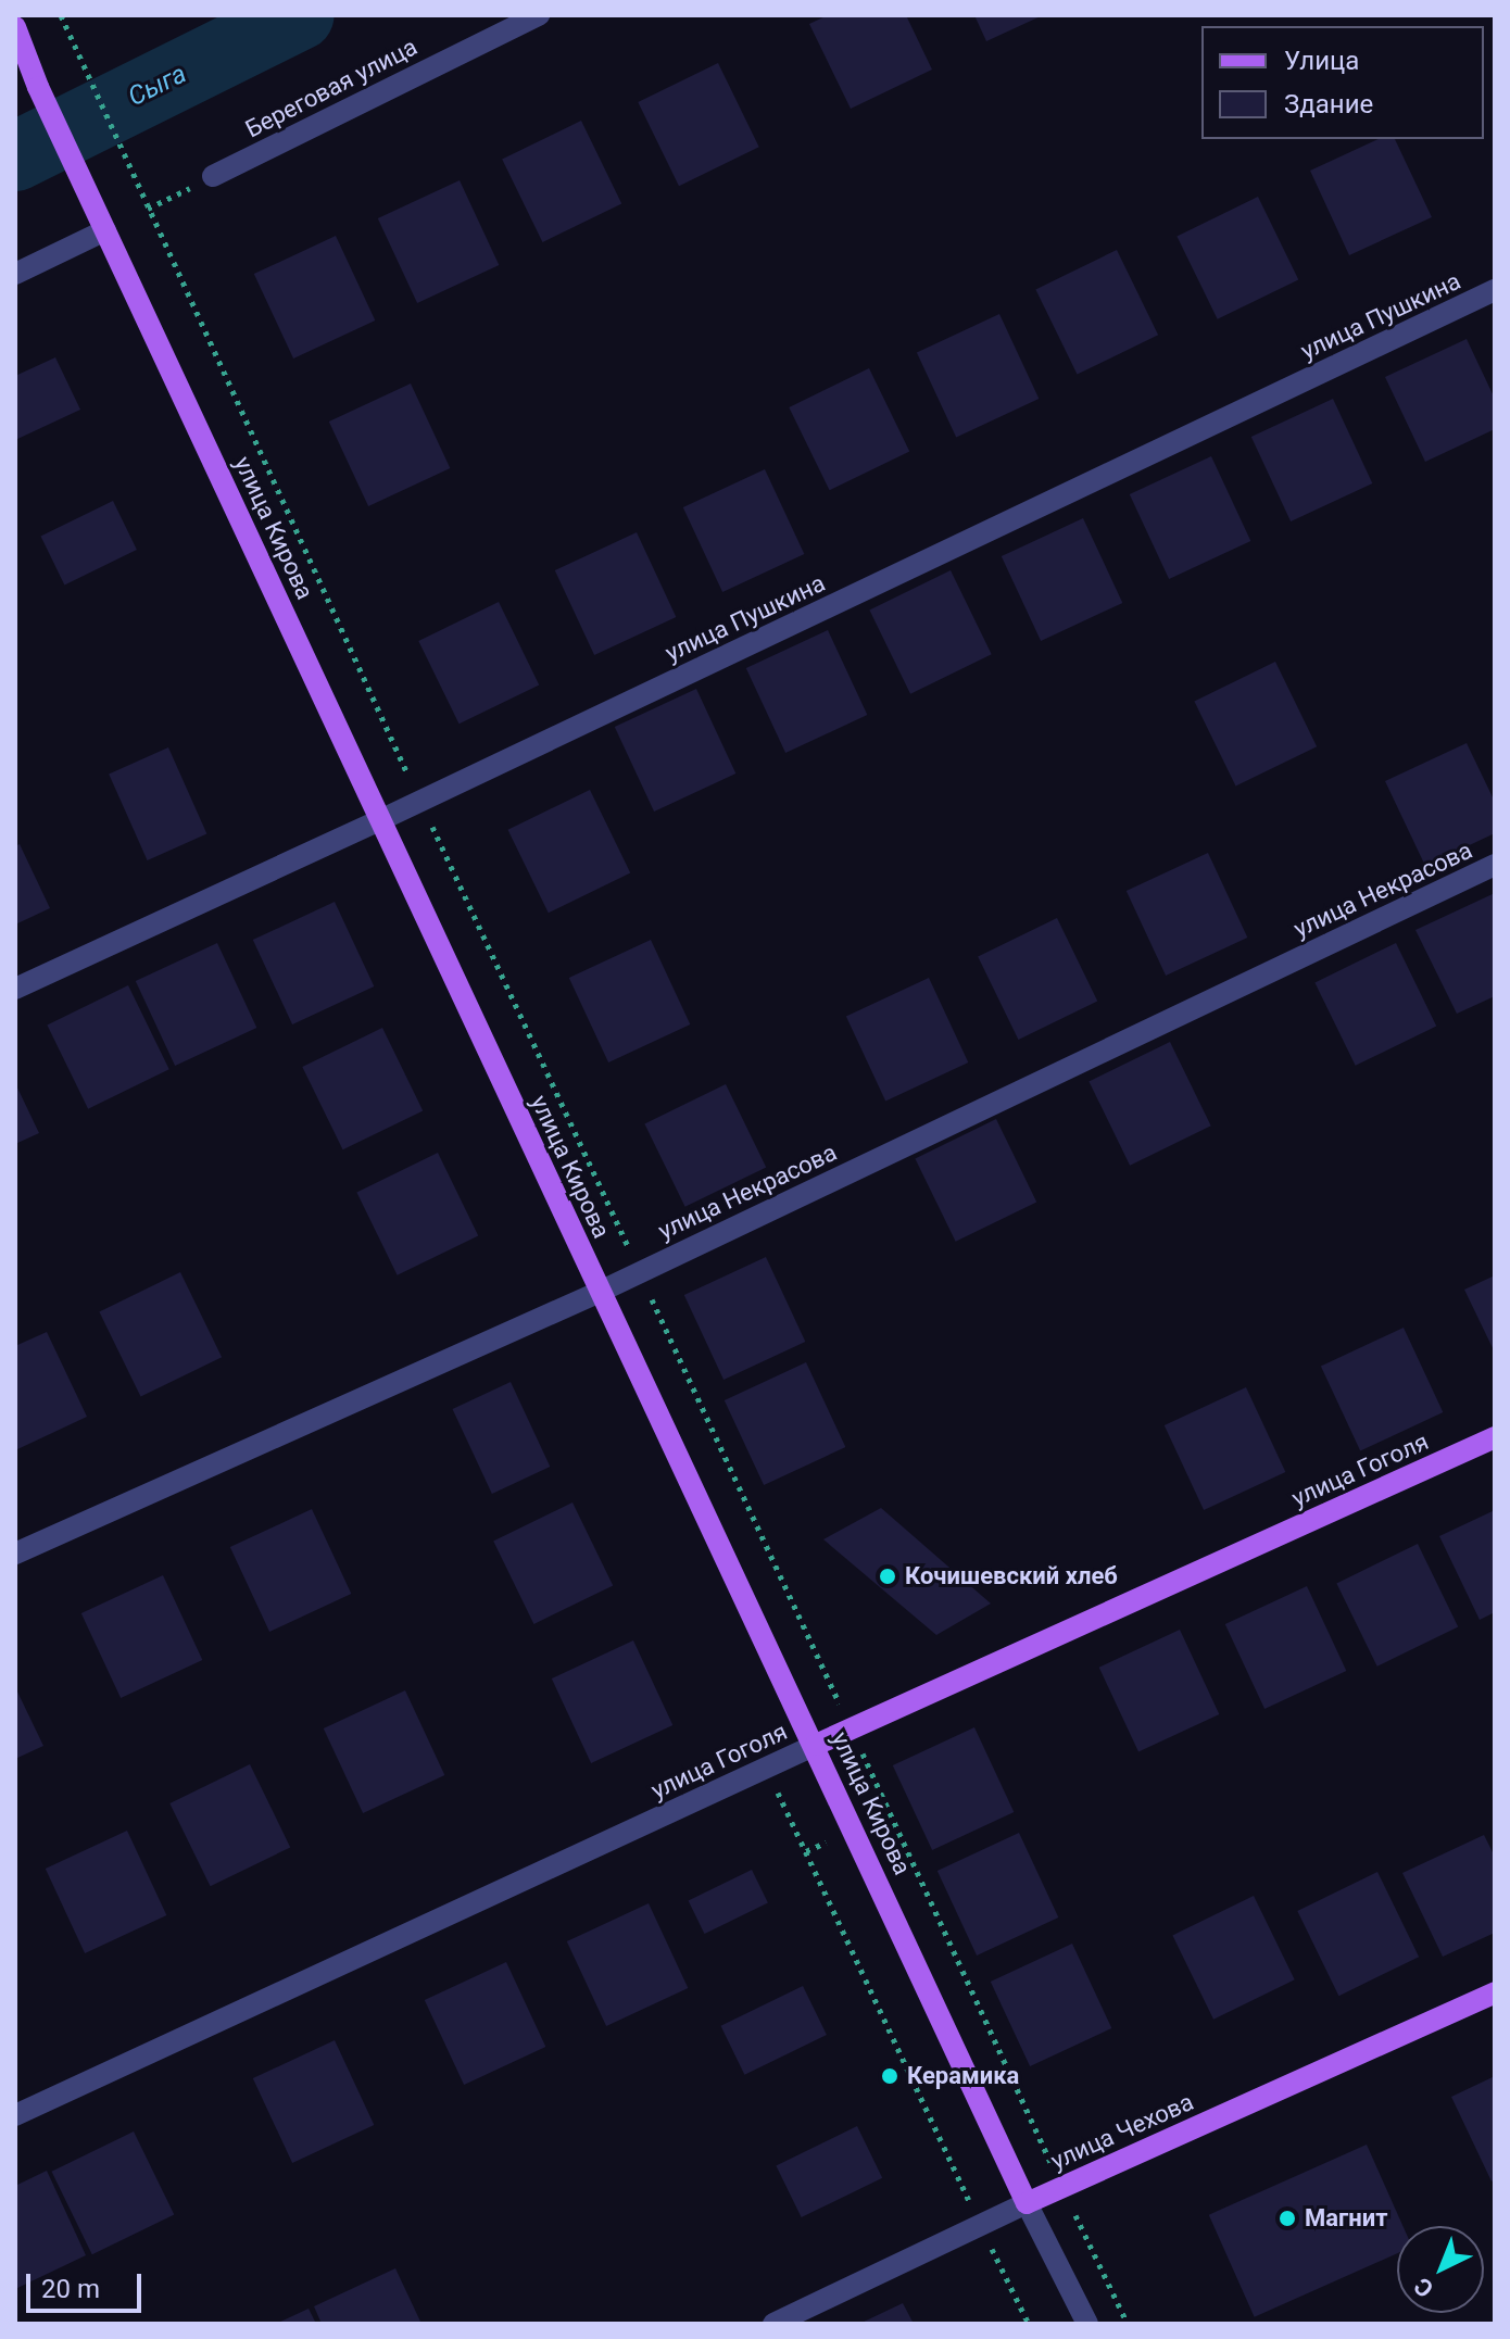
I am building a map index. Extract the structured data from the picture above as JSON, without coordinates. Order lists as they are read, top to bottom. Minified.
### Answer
{"streets":{"main road":["улица Кирова","улица Гоголя","улица Чехова"],"street":["Береговая улица","улица Пушкина","улица Некрасова"]},"crossings":[["улица Пушкина","улица Кирова"],["улица Кирова","улица Некрасова"],["улица Кирова","улица Гоголя"],["улица Кирова","улица Чехова"]],"water":["Сыга"],"places":["Кочишевский хлеб","Керамика","Магнит"],"legend":["Улица","Здание"],"scale_bar":"20 m","north":"bottom left"}
